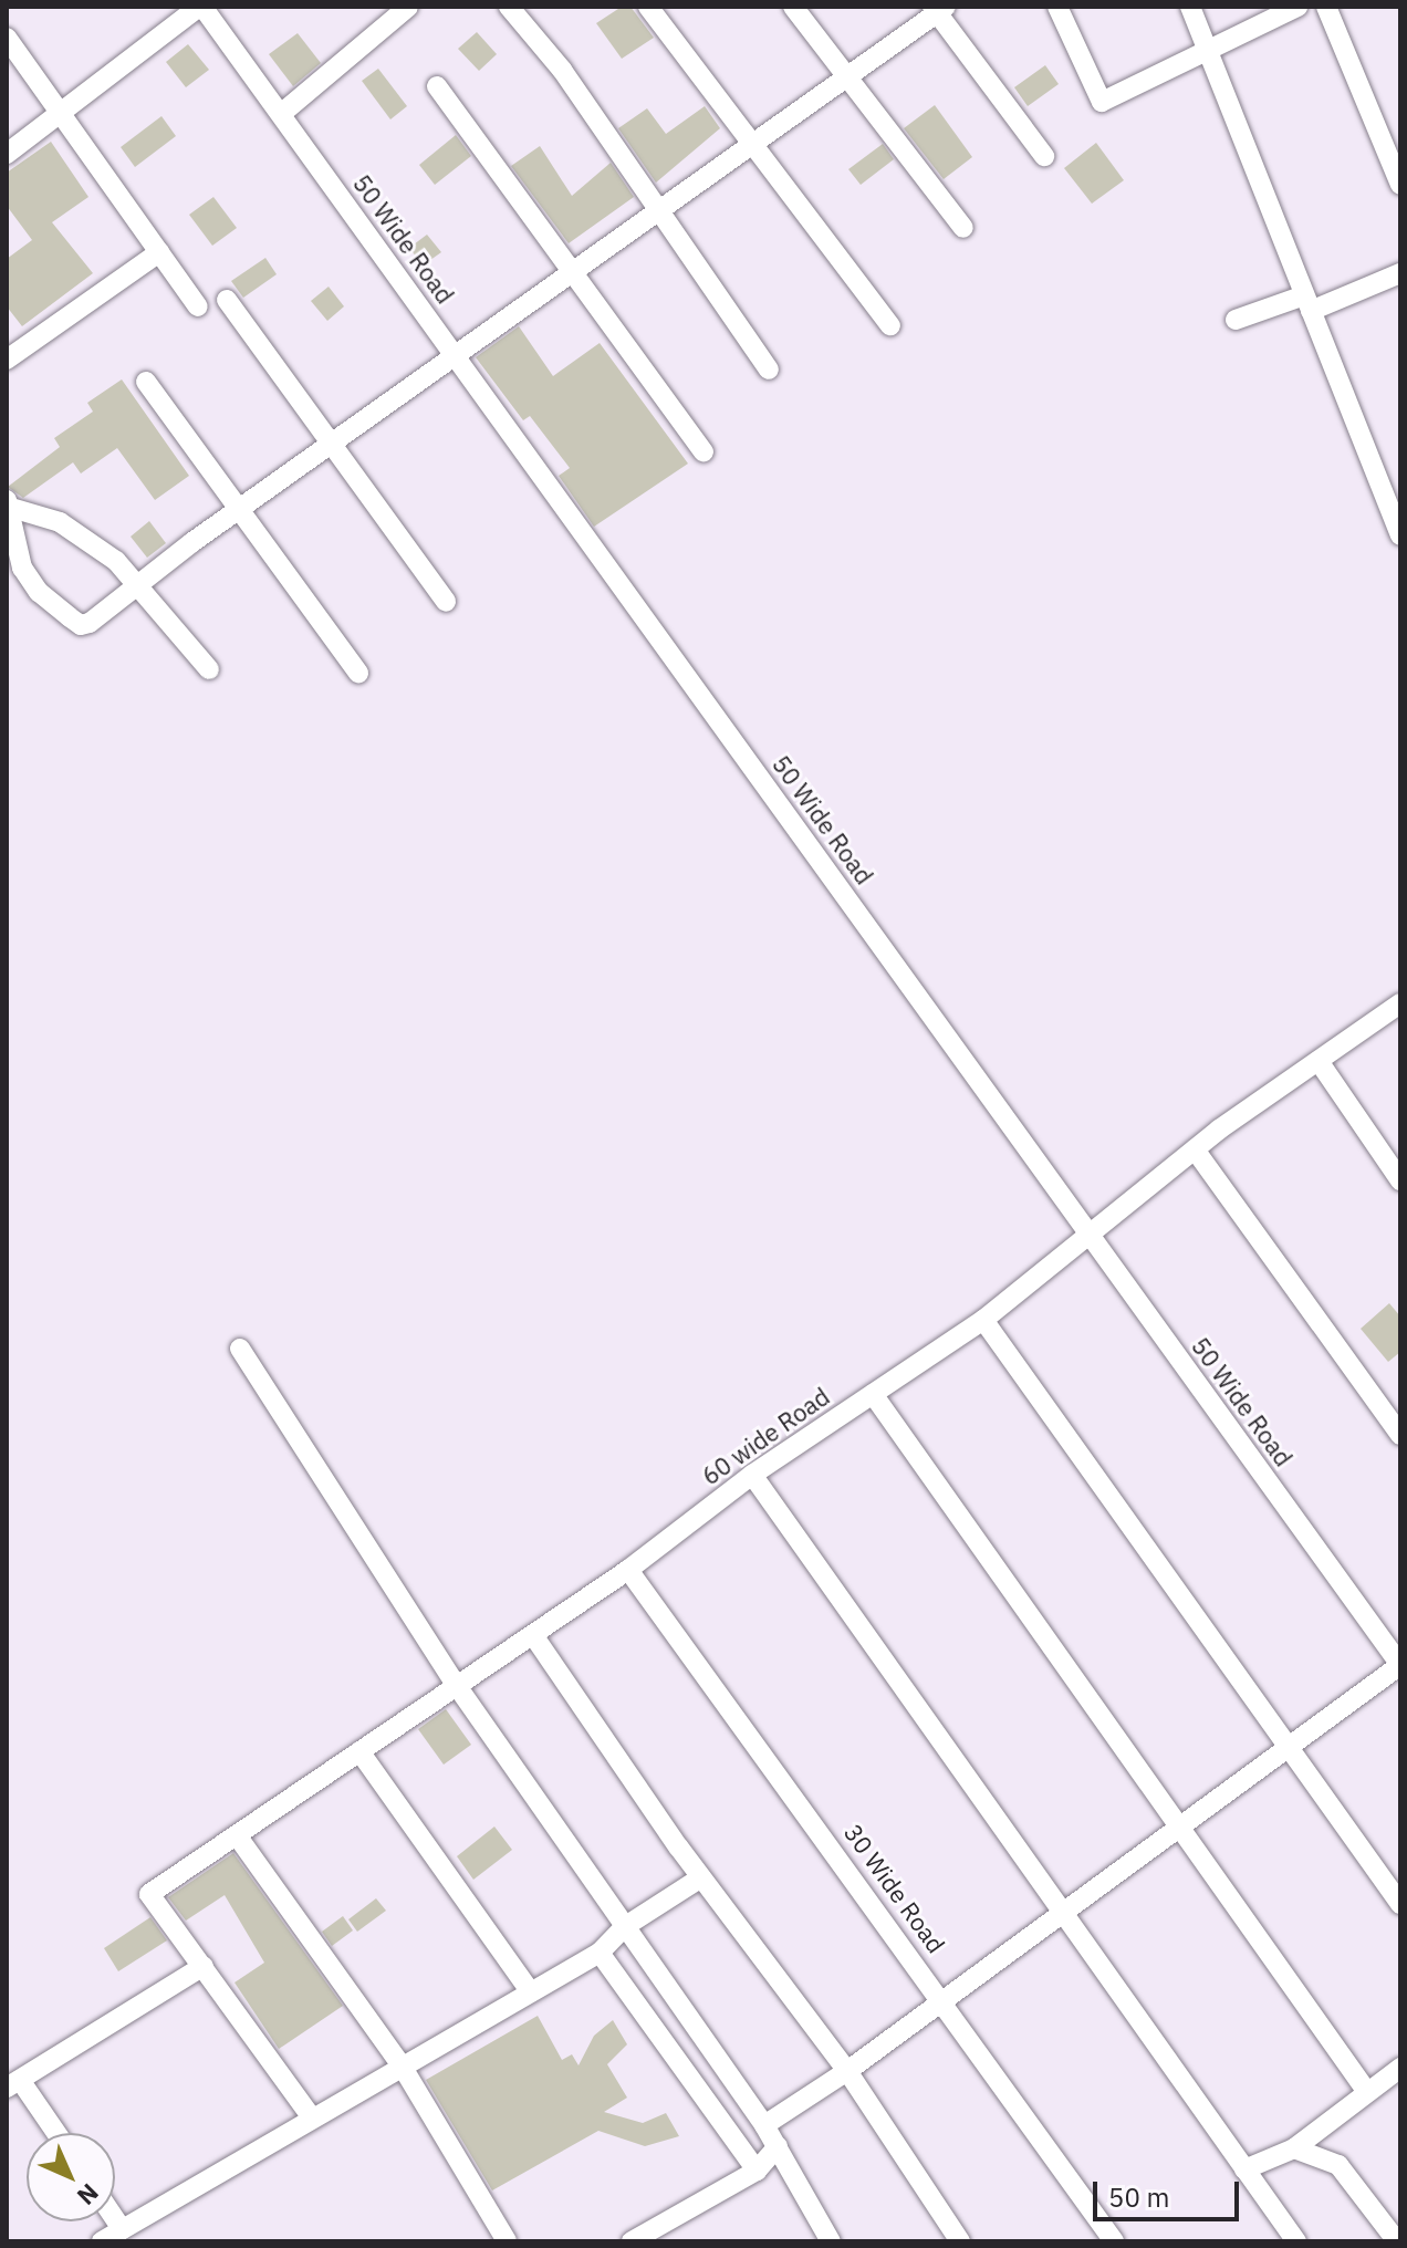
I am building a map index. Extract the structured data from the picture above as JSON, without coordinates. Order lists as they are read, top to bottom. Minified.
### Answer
{"streets":{"street":["50 Wide Road","60 wide Road","30 Wide Road"]},"crossings":[["50 Wide Road","60 wide Road"],["60 wide Road","30 Wide Road"]],"scale_bar":"50 m","north":"bottom right"}
